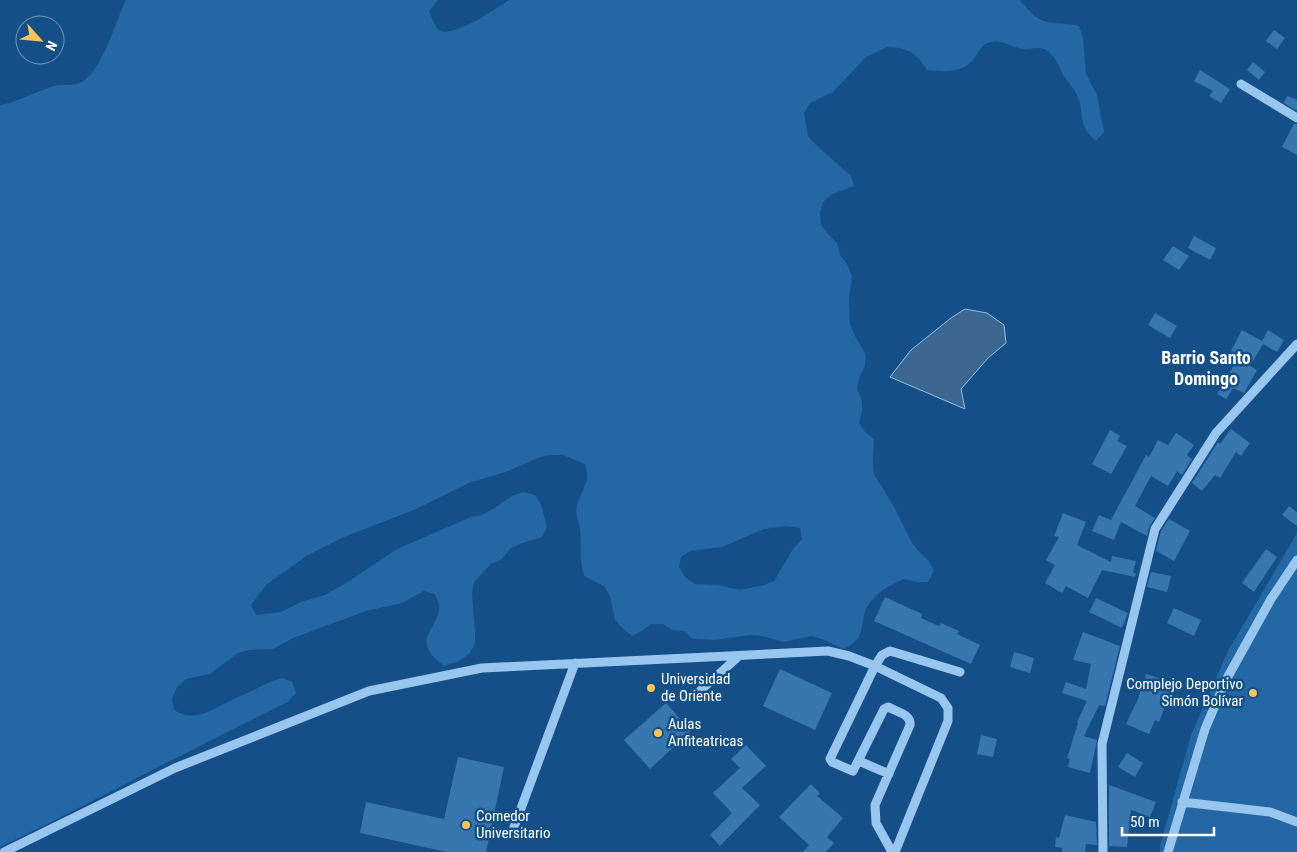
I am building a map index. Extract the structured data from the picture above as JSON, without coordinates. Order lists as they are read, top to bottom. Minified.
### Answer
{"districts":["Barrio Santo Domingo"],"places":["Universidad de Oriente","Complejo Deportivo Simón Bolívar","Aulas Anfiteatricas","Comedor Universitario"],"scale_bar":"50 m","north":"bottom right"}
